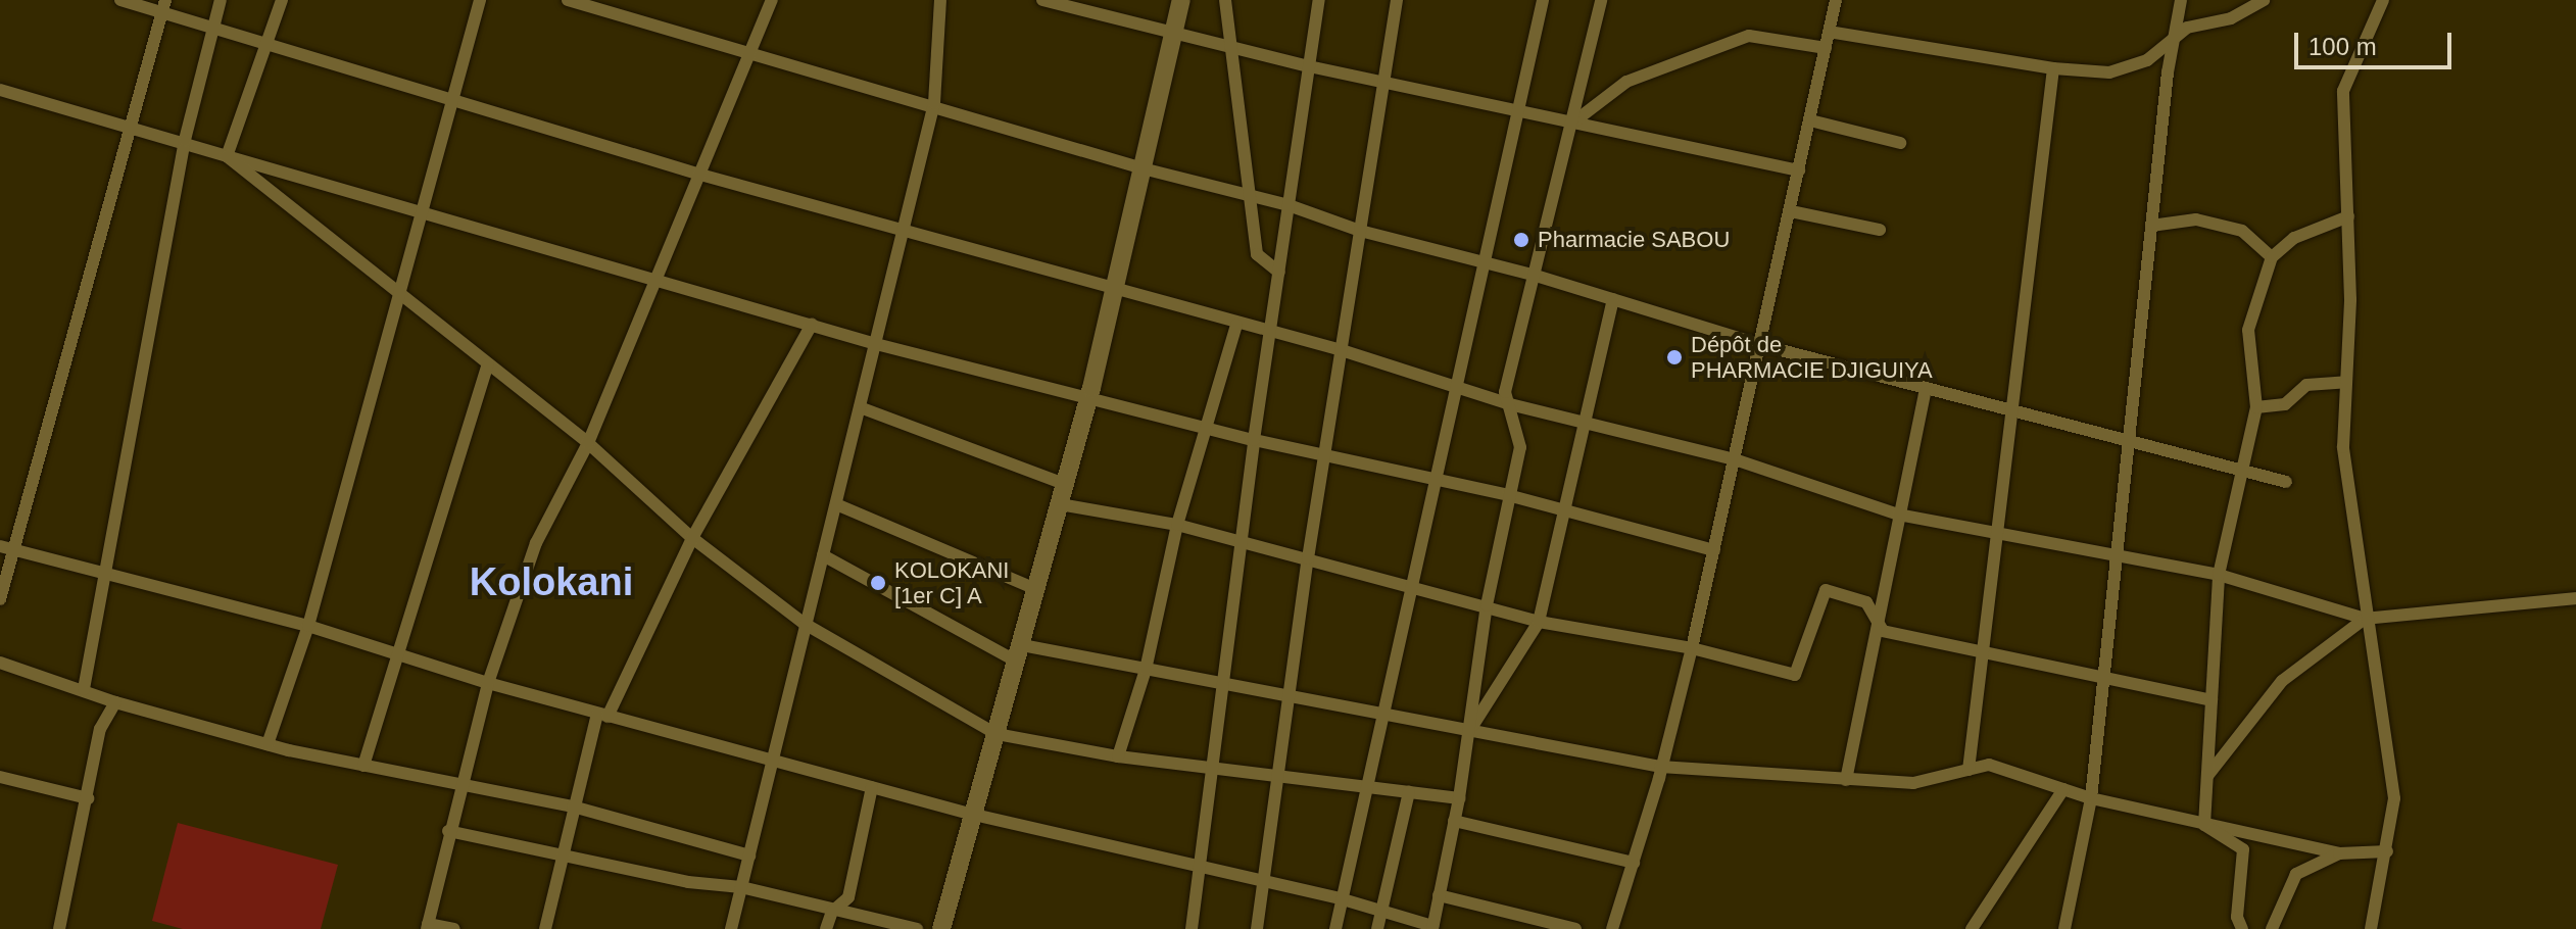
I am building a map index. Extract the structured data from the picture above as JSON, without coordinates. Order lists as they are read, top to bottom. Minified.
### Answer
{"districts":["Kolokani"],"places":["Pharmacie SABOU","Dépôt de PHARMACIE DJIGUIYA","KOLOKANI [1er C] A"],"scale_bar":"100 m"}
